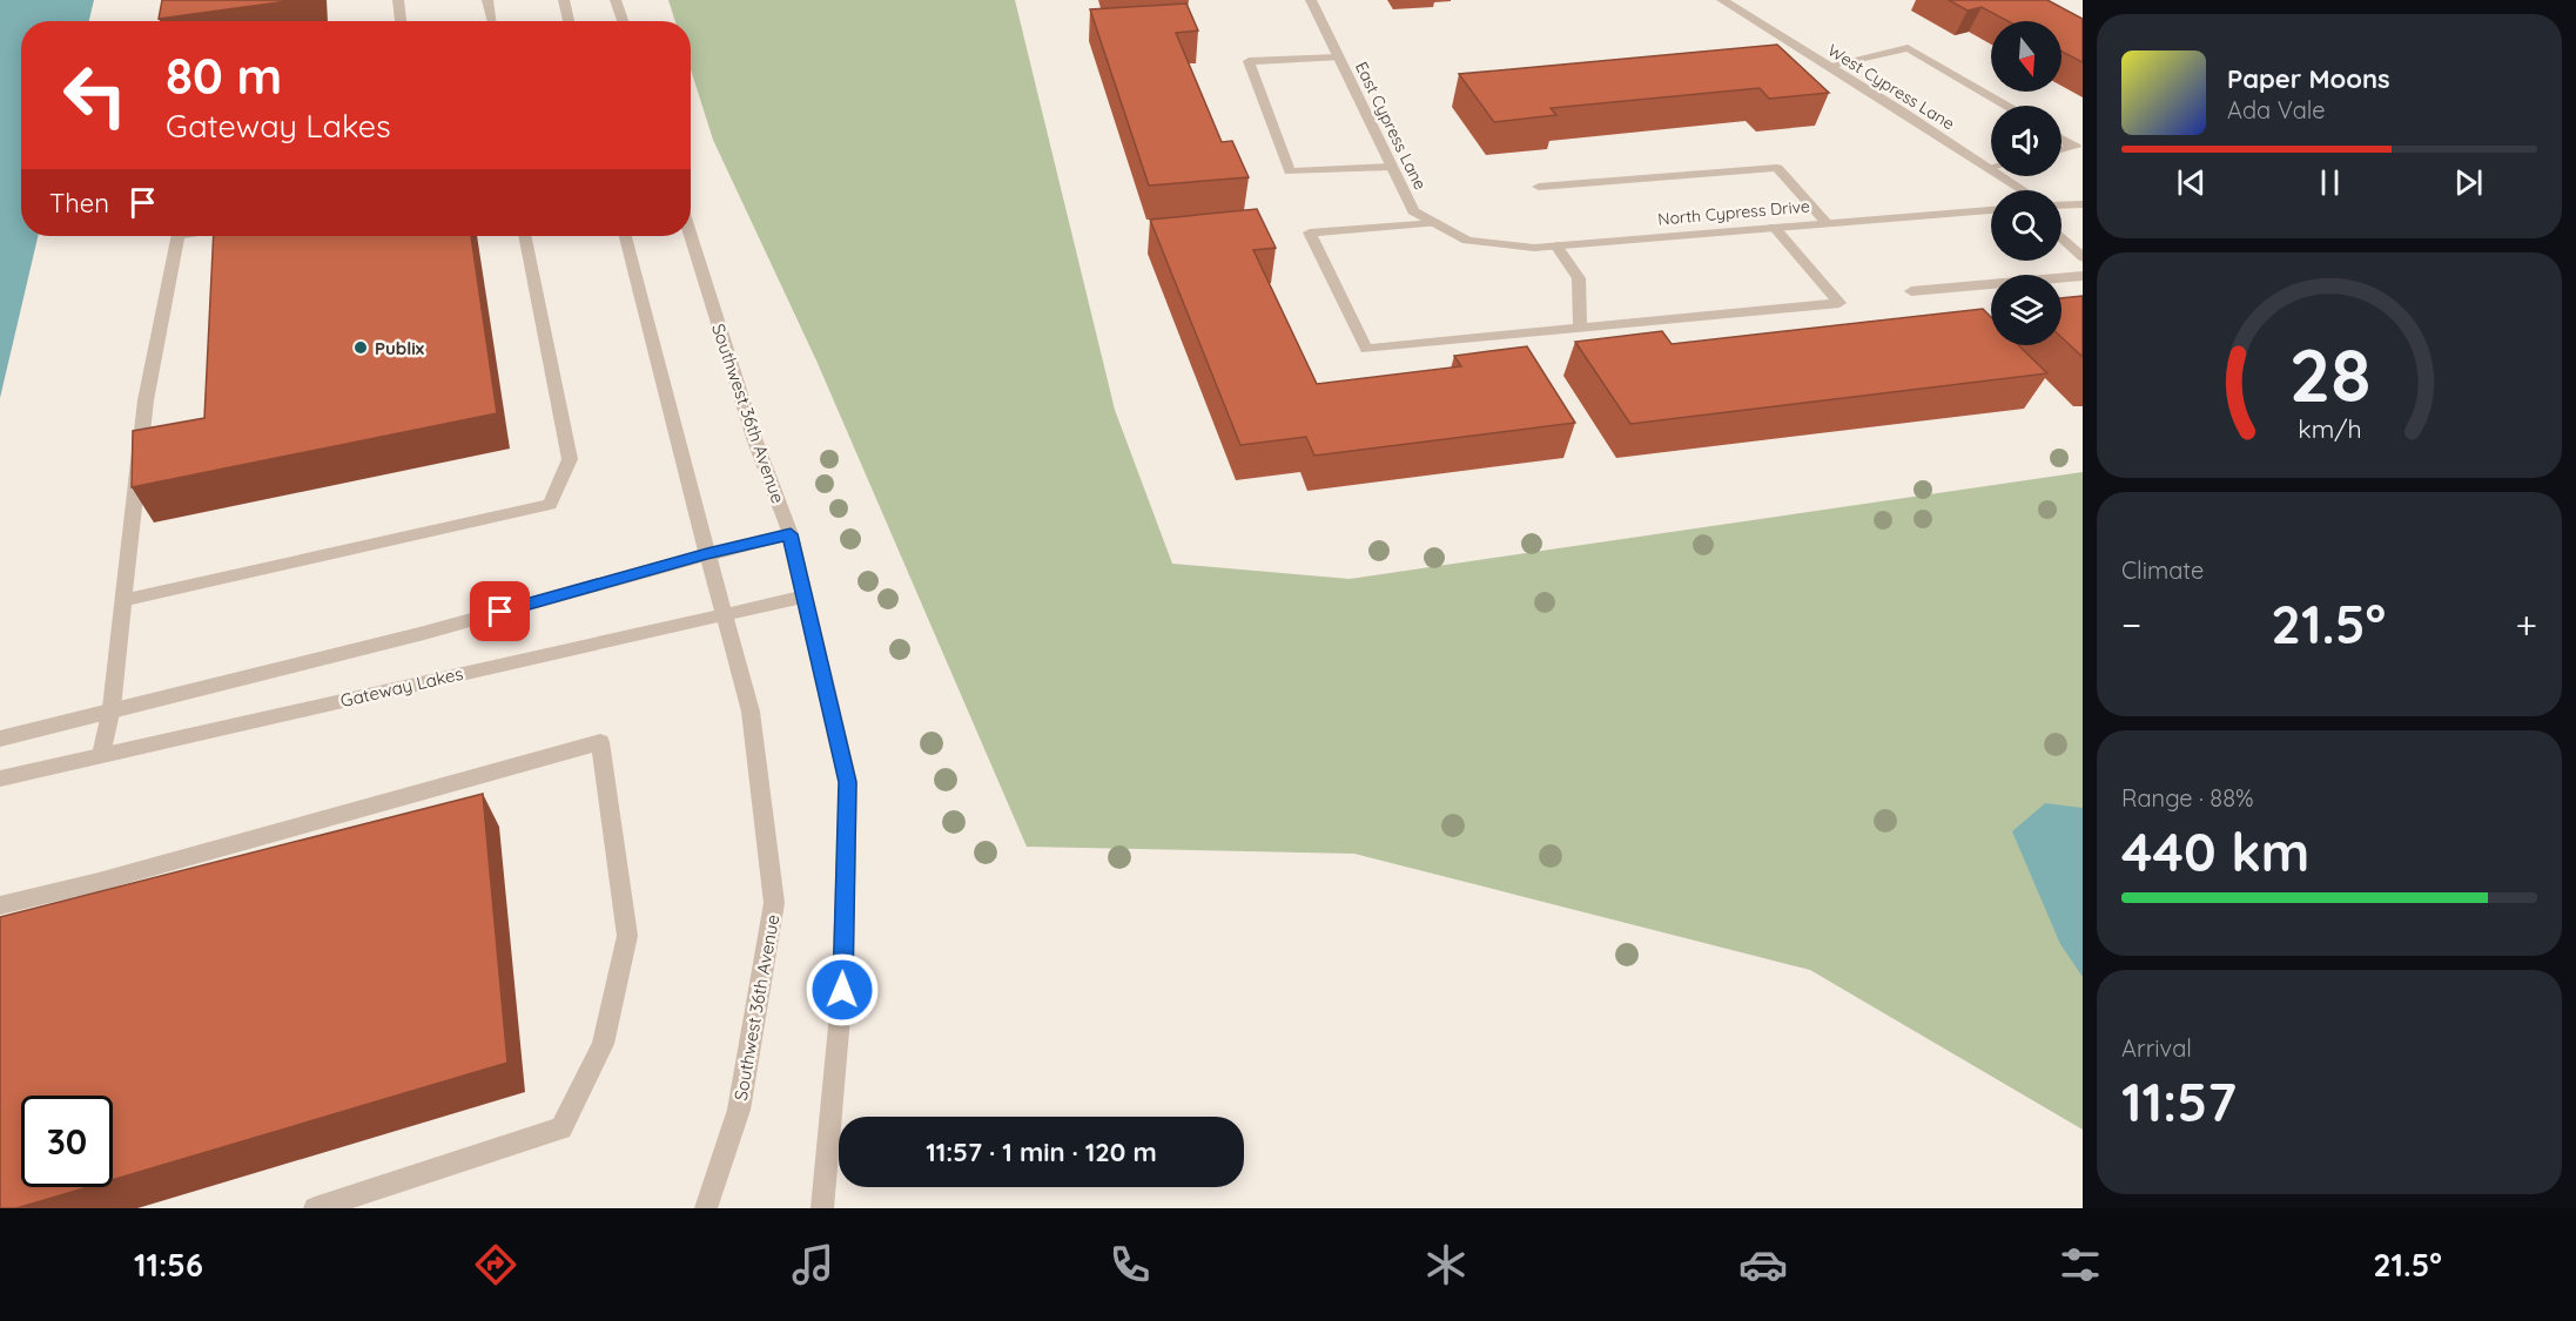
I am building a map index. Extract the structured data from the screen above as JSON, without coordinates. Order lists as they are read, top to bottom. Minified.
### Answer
{"streets":{"street":["West Cypress Lane","East Cypress Lane","North Cypress Drive","Southwest 36th Avenue","Gateway Lakes"]},"crossings":[["East Cypress Lane","North Cypress Drive"],["Southwest 36th Avenue","Gateway Lakes"]],"places":["Publix"],"north":"bottom","page":{"turn":["80 m","Gateway Lakes"],"song":["Paper Moons","Ada Vale"],"then":"Then","tile":["Climate",["Range · 88%","440 km"],["Arrival","11:57"]],"heat":["−","21.5°","+"],"limit":"30","trip":"11:57 · 1 min · 120 m","tabs":["11:56","21.5°"],"gauge":["28","km/h"]}}
